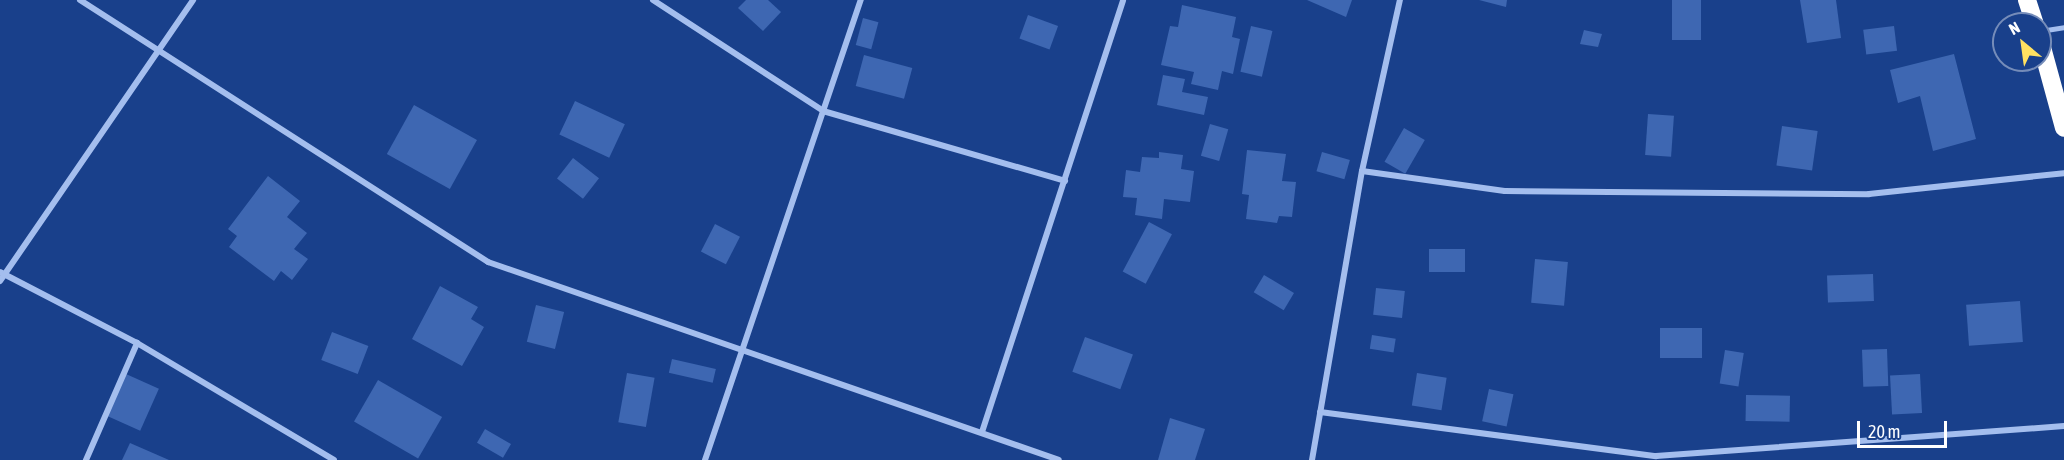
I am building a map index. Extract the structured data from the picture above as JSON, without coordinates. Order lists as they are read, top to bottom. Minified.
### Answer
{"scale_bar":"20 m","north":"top left"}
